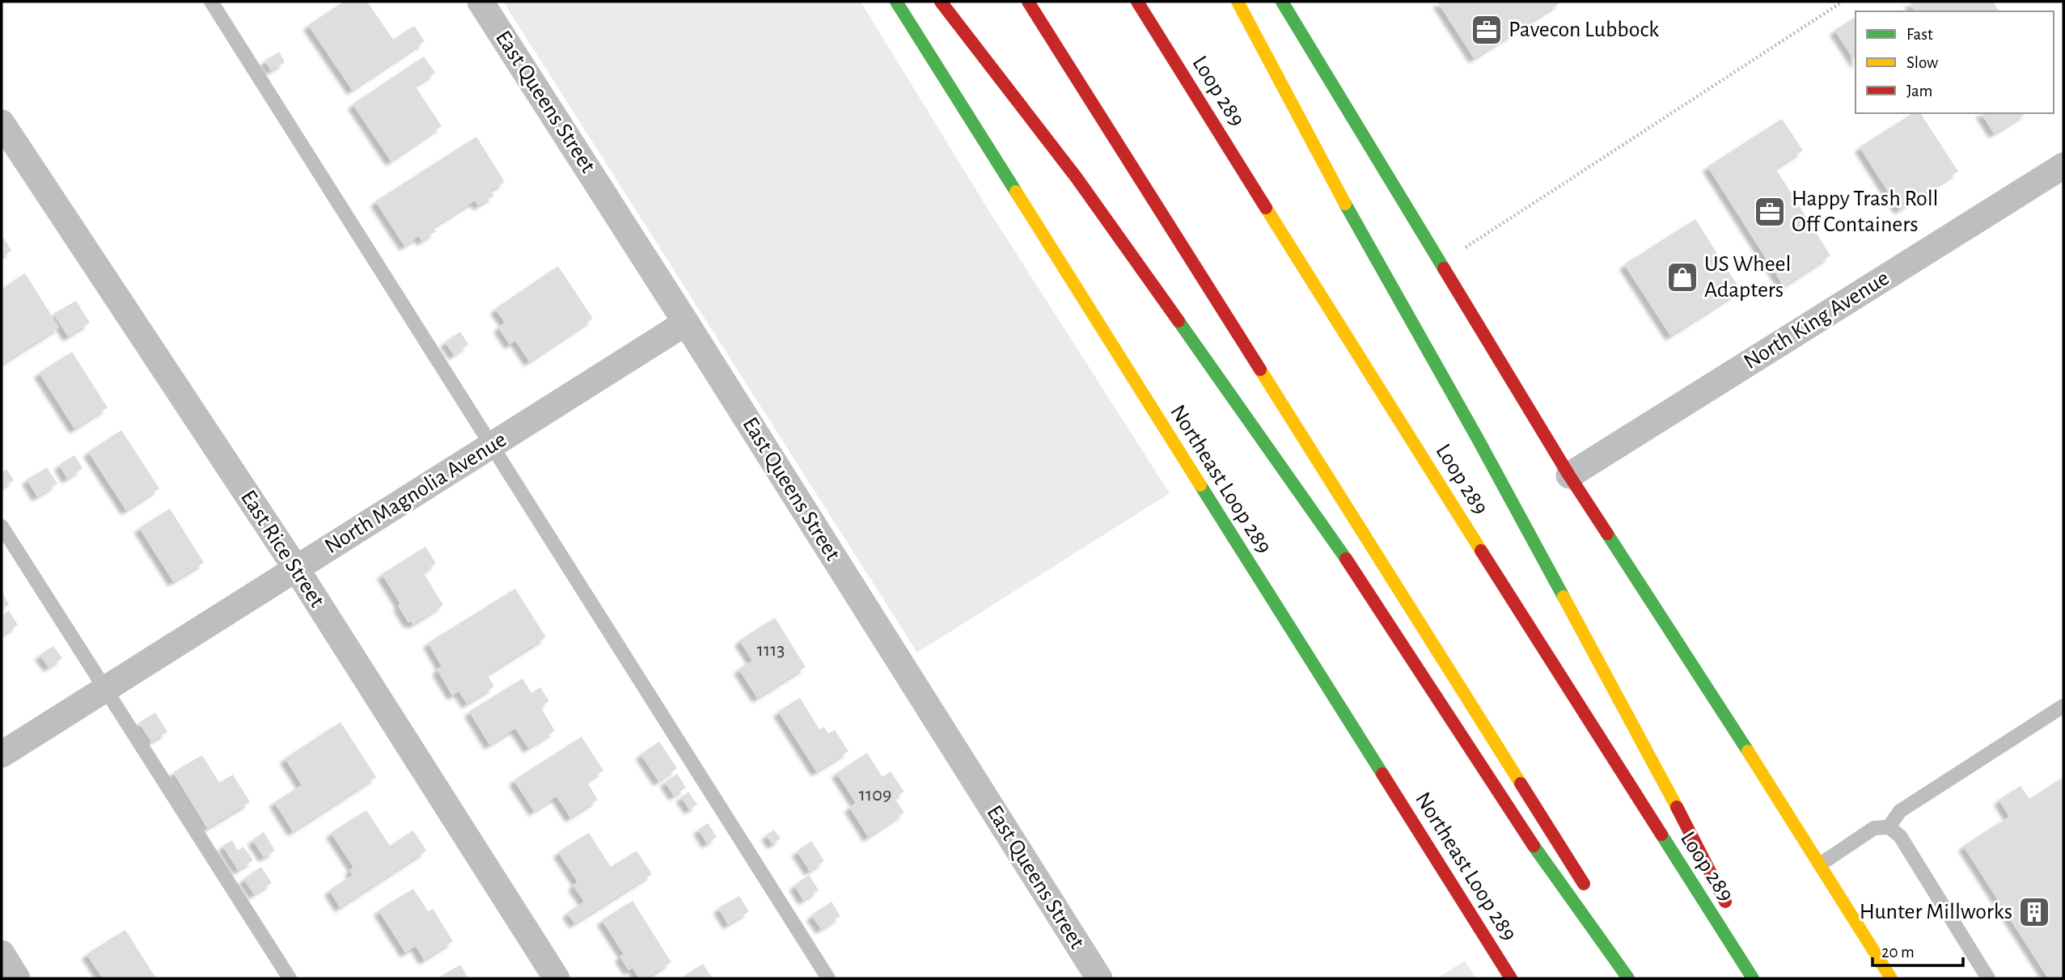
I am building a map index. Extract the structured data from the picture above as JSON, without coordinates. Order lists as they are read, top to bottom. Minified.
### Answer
{"streets":{"main road":["Loop 289","Northeast Loop 289"],"street":["East Queens Street","North King Avenue","North Magnolia Avenue","East Rice Street"]},"crossings":[["East Queens Street","North Magnolia Avenue"],["North Magnolia Avenue","East Rice Street"]],"places":{"office":["Pavecon Lubbock","Happy Trash Roll Off Containers"],"shop":["US Wheel Adapters"],"building":["Hunter Millworks"]},"house_numbers":["1113","1109"],"legend":["Fast","Slow","Jam"],"scale_bar":"20 m"}
